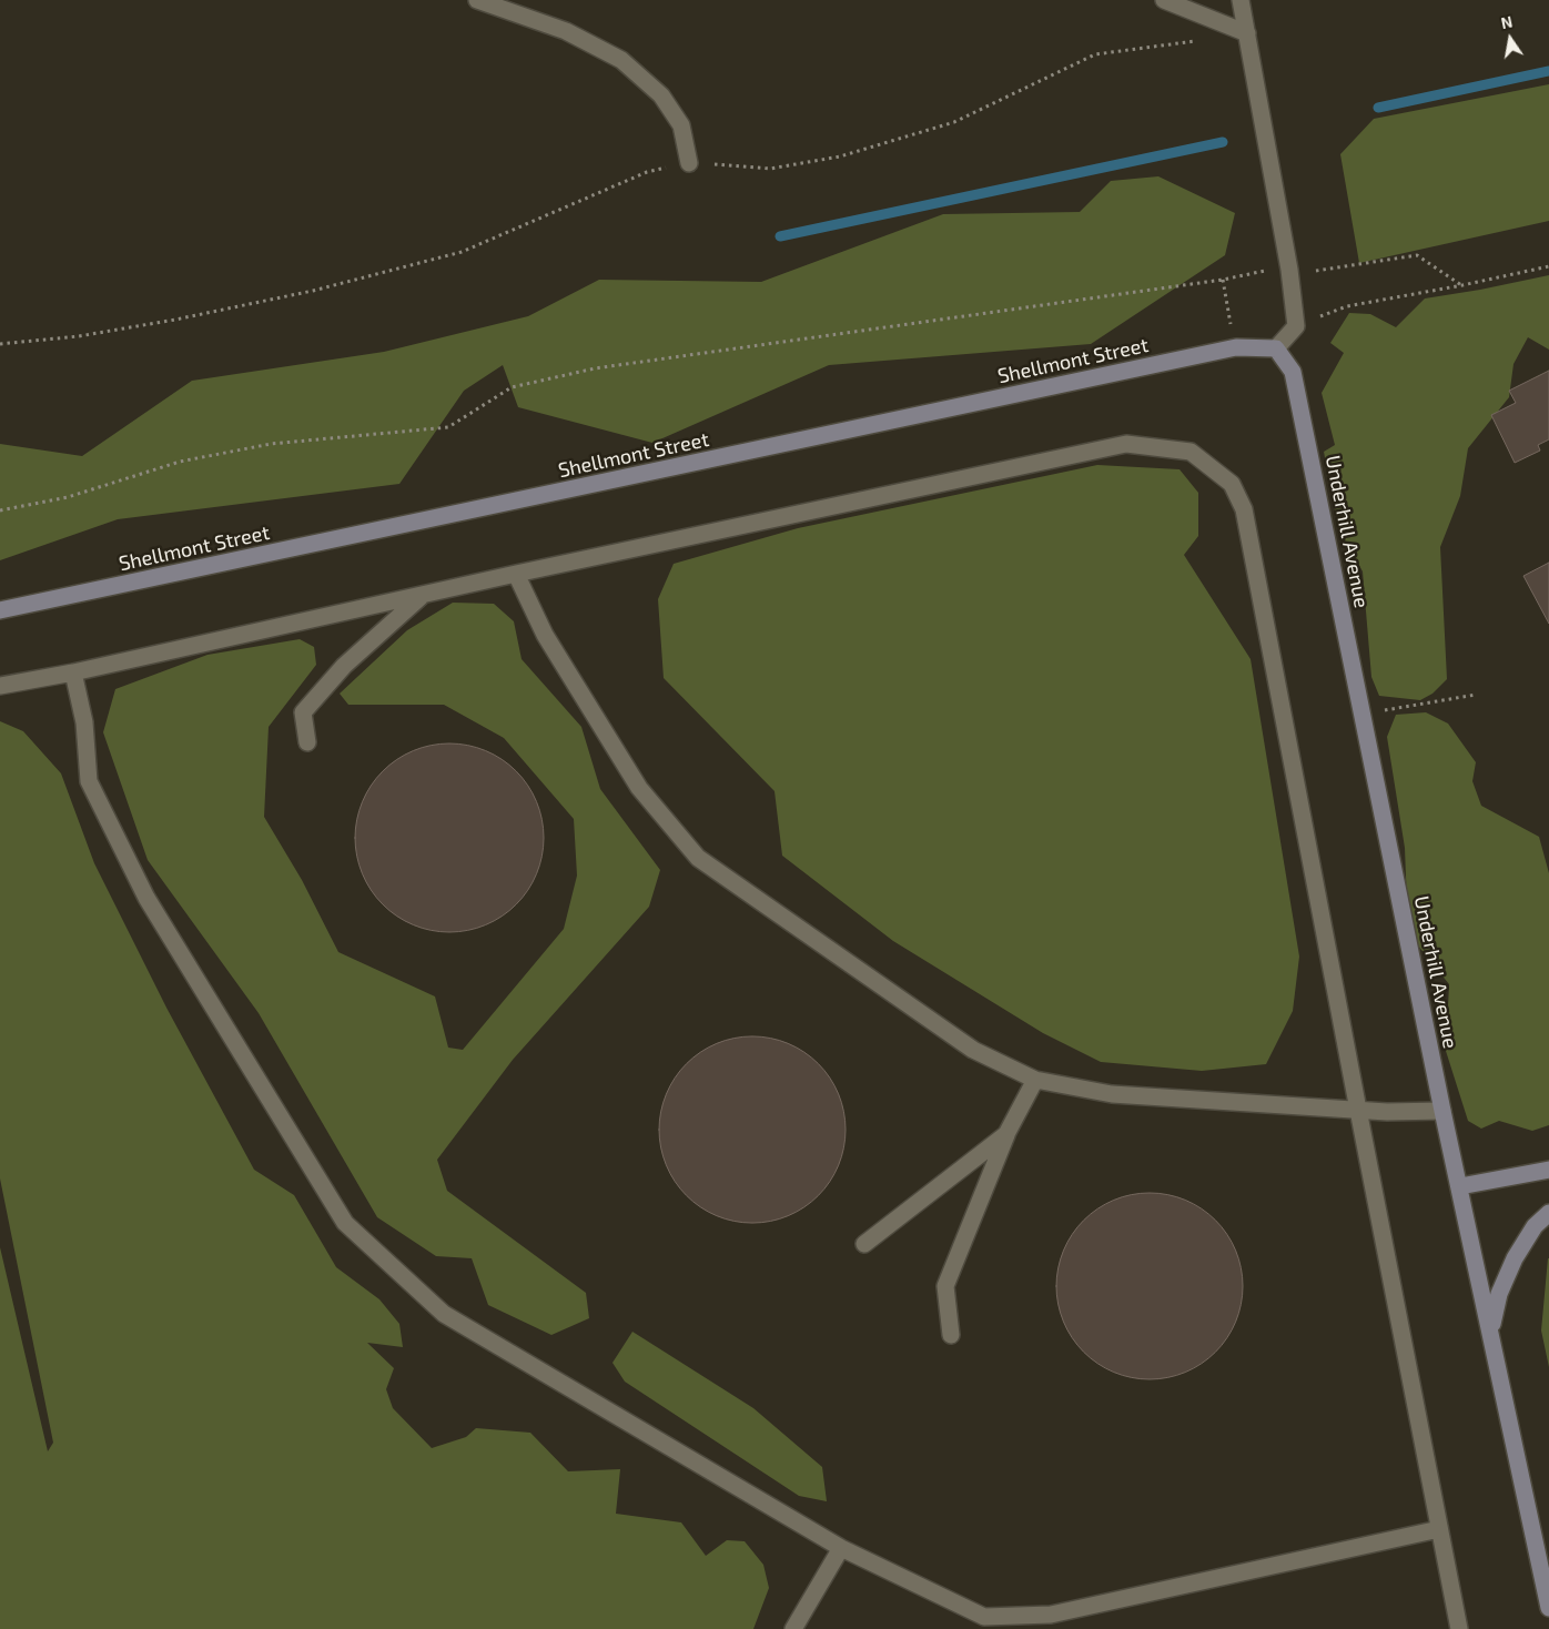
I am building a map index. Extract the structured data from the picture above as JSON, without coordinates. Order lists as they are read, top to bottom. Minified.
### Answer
{"streets":{"street":["Shellmont Street","Underhill Avenue"]},"crossings":[["Shellmont Street","Underhill Avenue"]],"north":"top"}
